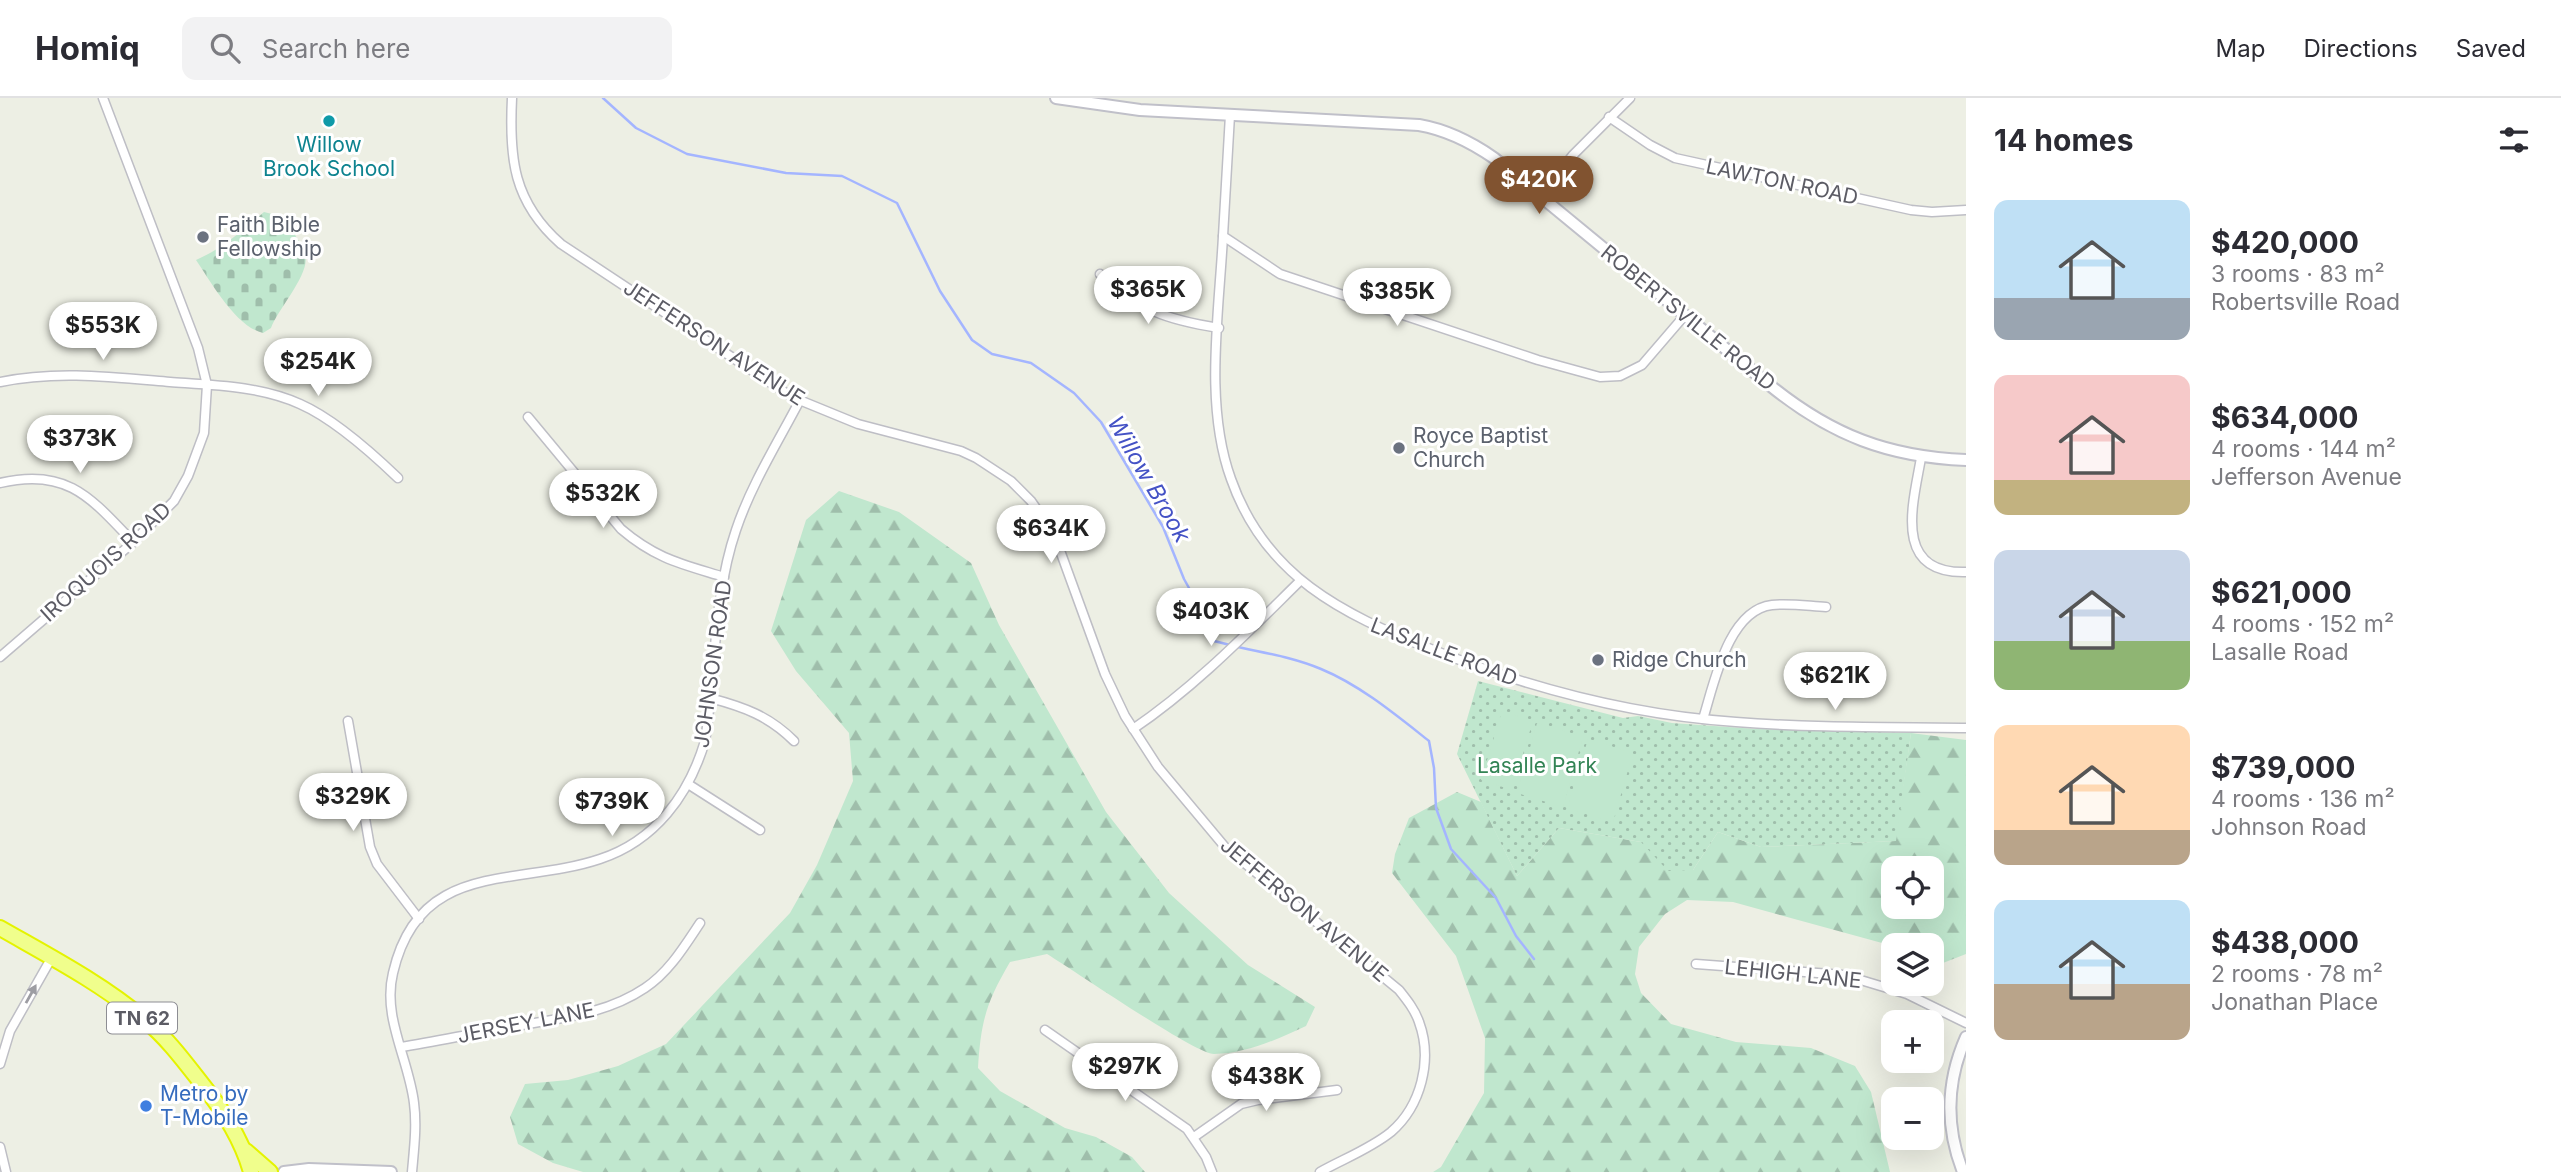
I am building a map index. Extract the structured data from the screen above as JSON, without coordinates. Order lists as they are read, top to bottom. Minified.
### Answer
{"streets":{"highway":["TN 62"],"street":["LAWTON ROAD","ROBERTSVILLE ROAD","JEFFERSON AVENUE","IROQUOIS ROAD","LASALLE ROAD","JOHNSON ROAD","LEHIGH LANE","JERSEY LANE"]},"crossings":[["ROBERTSVILLE ROAD","LASALLE ROAD"],["JEFFERSON AVENUE","JOHNSON ROAD"],["JOHNSON ROAD","JERSEY LANE"]],"water":["Willow Brook"],"parks":["Lasalle Park"],"places":["Willow Brook School","Faith Bible Fellowship","Royce Baptist Church","Ridge Church","Metro by T-Mobile"],"page":{"header":"Homiq","search":"Search here","nav":["Map","Directions","Saved"],"heading":"14 homes","price":["$420K","$365K","$385K","$553K","$254K","$373K","$532K","$634K","$403K","$621K","$329K","$739K","$297K","$438K"],"list":[{"name":"$420,000","note":"3 rooms · 83 m² · Robertsville Road"},{"name":"$634,000","note":"4 rooms · 144 m² · Jefferson Avenue"},{"name":"$621,000","note":"4 rooms · 152 m² · Lasalle Road"},{"name":"$739,000","note":"4 rooms · 136 m² · Johnson Road"},{"name":"$438,000","note":"2 rooms · 78 m² · Jonathan Place"}],"map_buttons":["+","−"]}}
